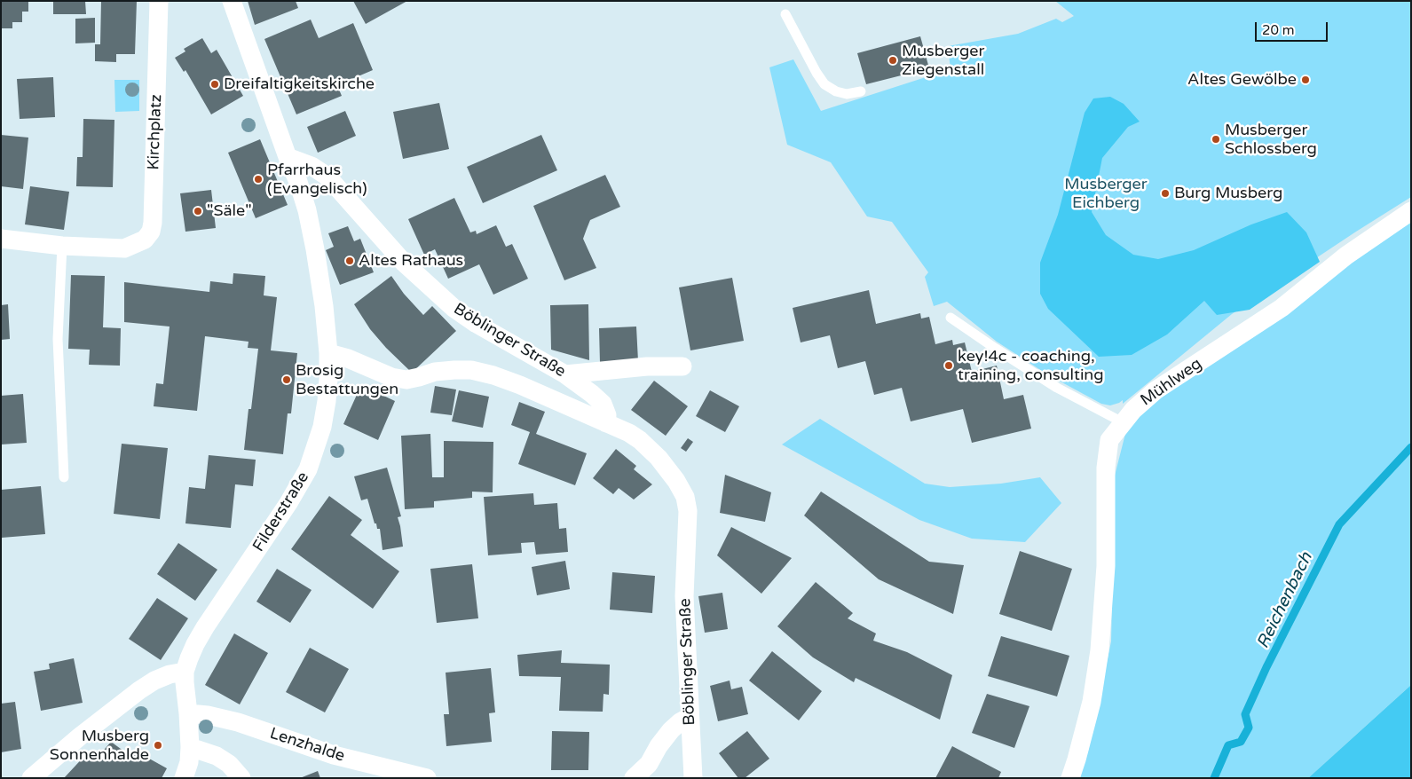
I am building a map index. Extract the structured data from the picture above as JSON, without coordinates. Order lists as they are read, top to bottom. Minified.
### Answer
{"streets":{"street":["Kirchplatz","Böblinger Straße","Mühlweg","Filderstraße","Lenzhalde"]},"crossings":[["Böblinger Straße","Filderstraße"]],"water":["Reichenbach"],"parks":["Musberger Eichberg"],"places":["Musberger Ziegenstall","Altes Gewölbe","Dreifaltigkeitskirche","Musberger Schlossberg","Pfarrhaus (Evangelisch)","Burg Musberg","\"Säle\"","Altes Rathaus","key!4c - coaching, training, consulting","Brosig Bestattungen","Musberg Sonnenhalde"],"scale_bar":"20 m"}
